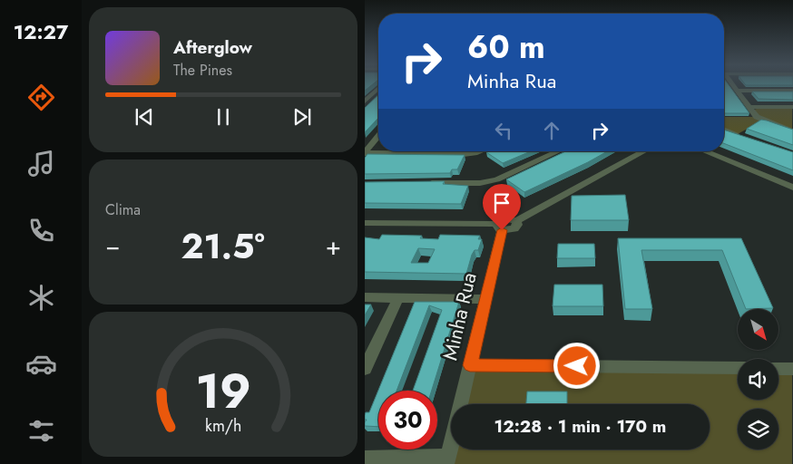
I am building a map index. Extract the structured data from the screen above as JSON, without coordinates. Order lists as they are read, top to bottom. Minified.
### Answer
{"streets":{"street":["Minha Rua"]},"north":"bottom right","page":{"tabs":"12:27","turn":["60 m","Minha Rua"],"song":["Afterglow","The Pines"],"tile":"Clima","heat":["−","21.5°","+"],"limit":"30","trip":"12:28 · 1 min · 170 m","gauge":["19","km/h"]}}
